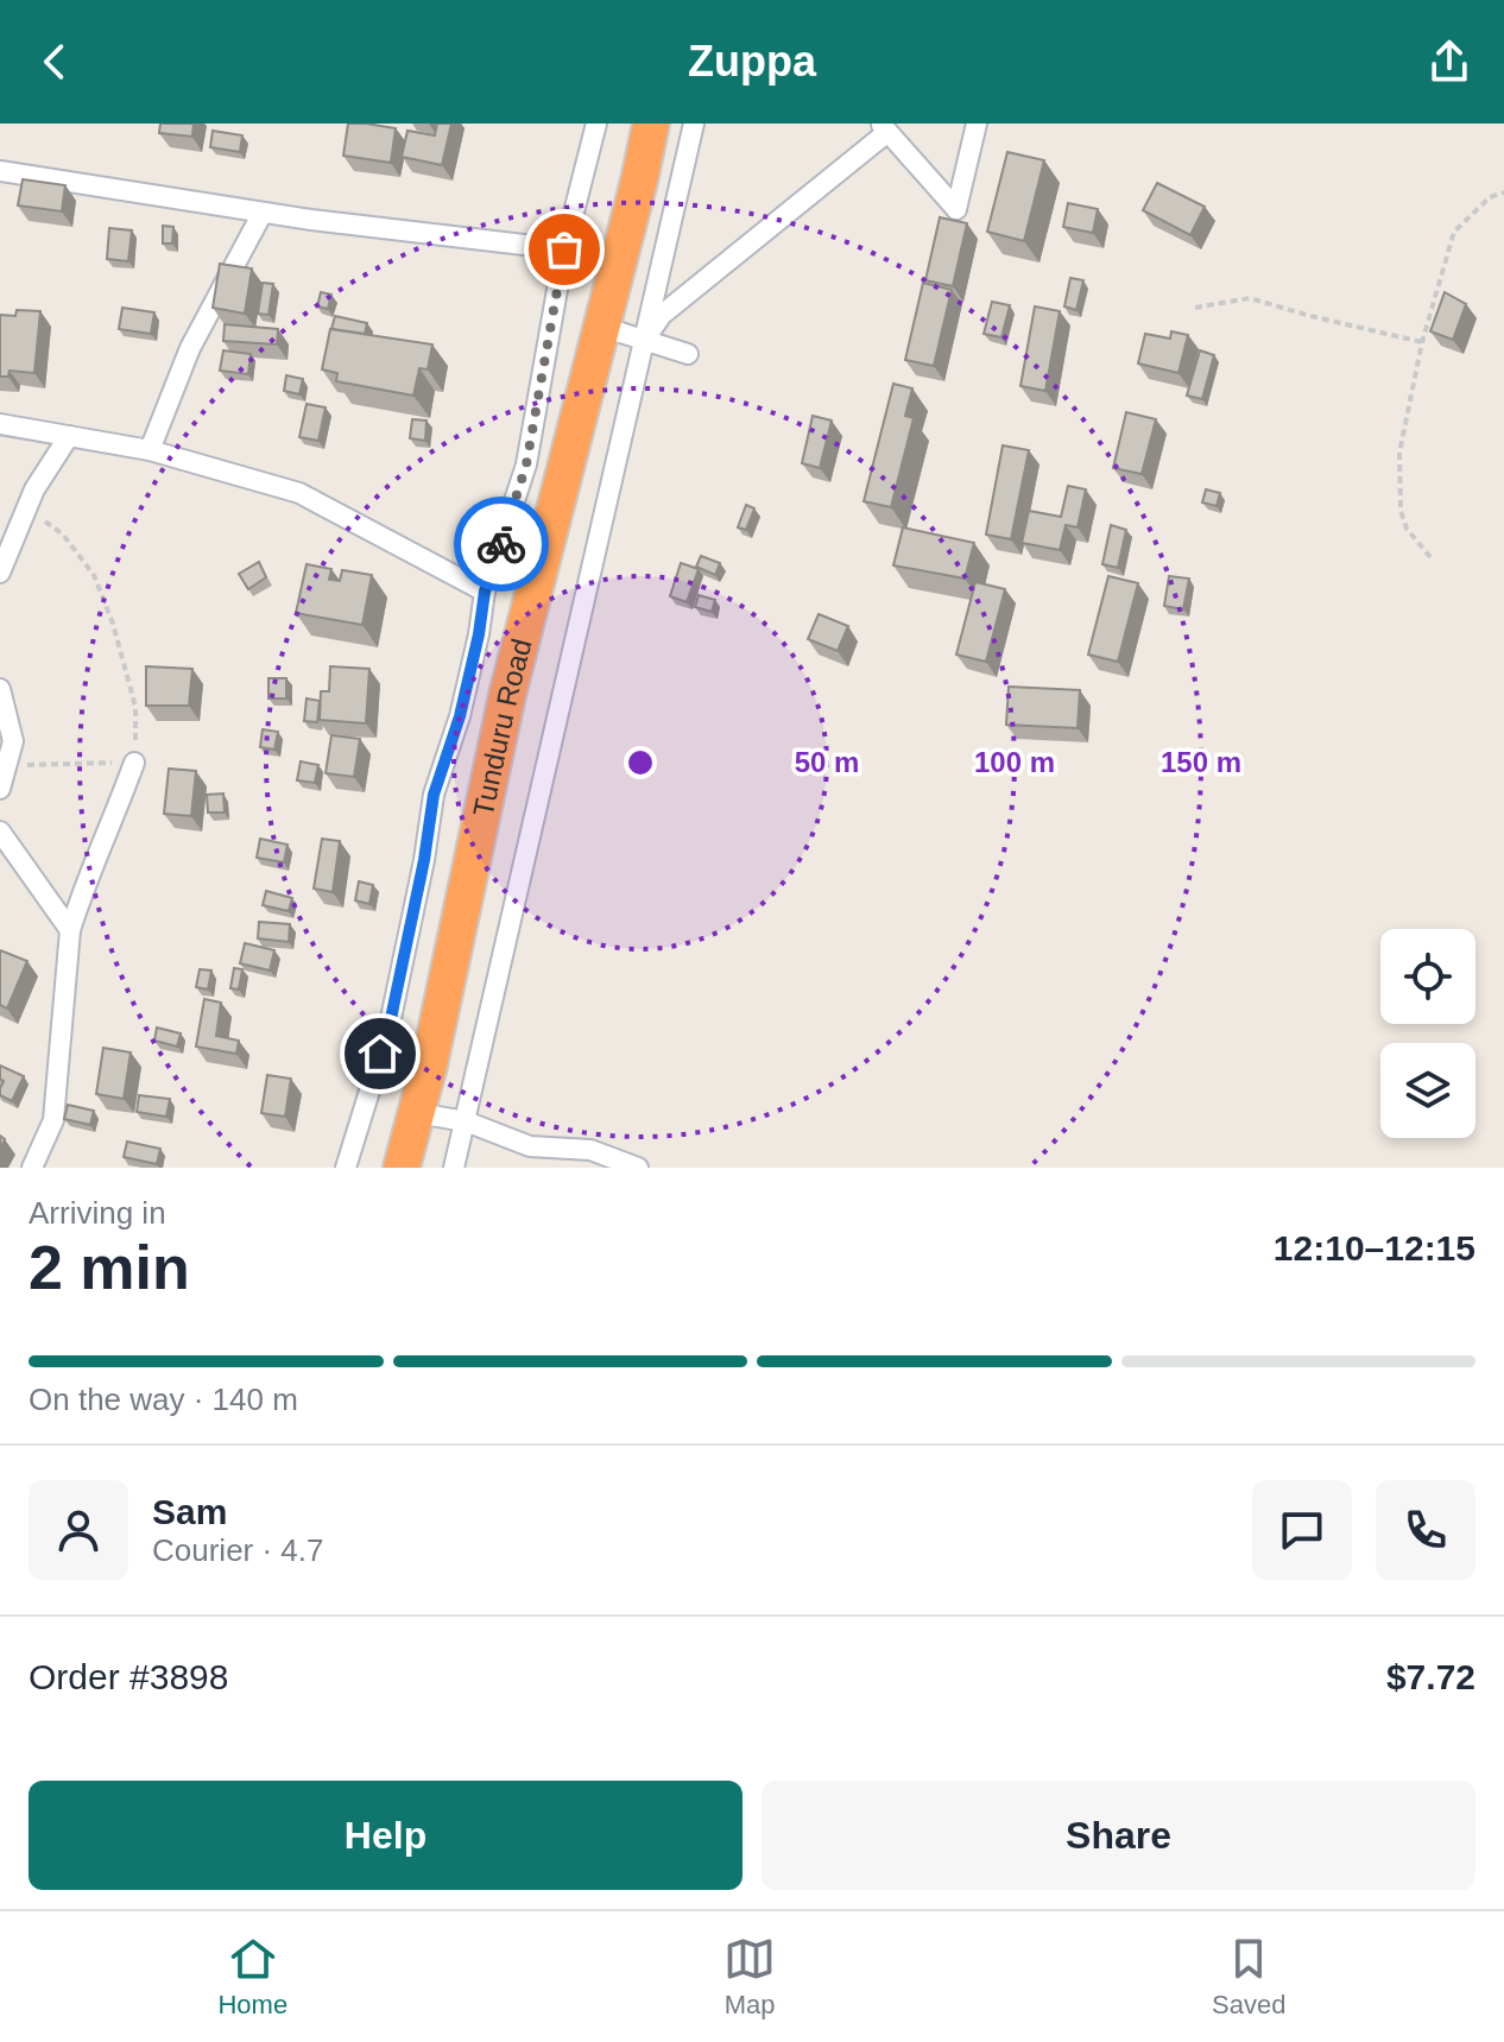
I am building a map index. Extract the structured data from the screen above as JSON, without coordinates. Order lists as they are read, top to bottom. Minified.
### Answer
{"streets":{"highway":["Tunduru Road"]},"page":{"header":"Zuppa","heading":["2 min","Arriving in","12:10–12:15"],"panel":["Sam","Courier · 4.7","Order #3898","$7.72"],"bar":"On the way · 140 m","buttons":["Help","Share"],"tabs":["Home","Map","Saved"]},"rings":["50 m","100 m","150 m"]}
